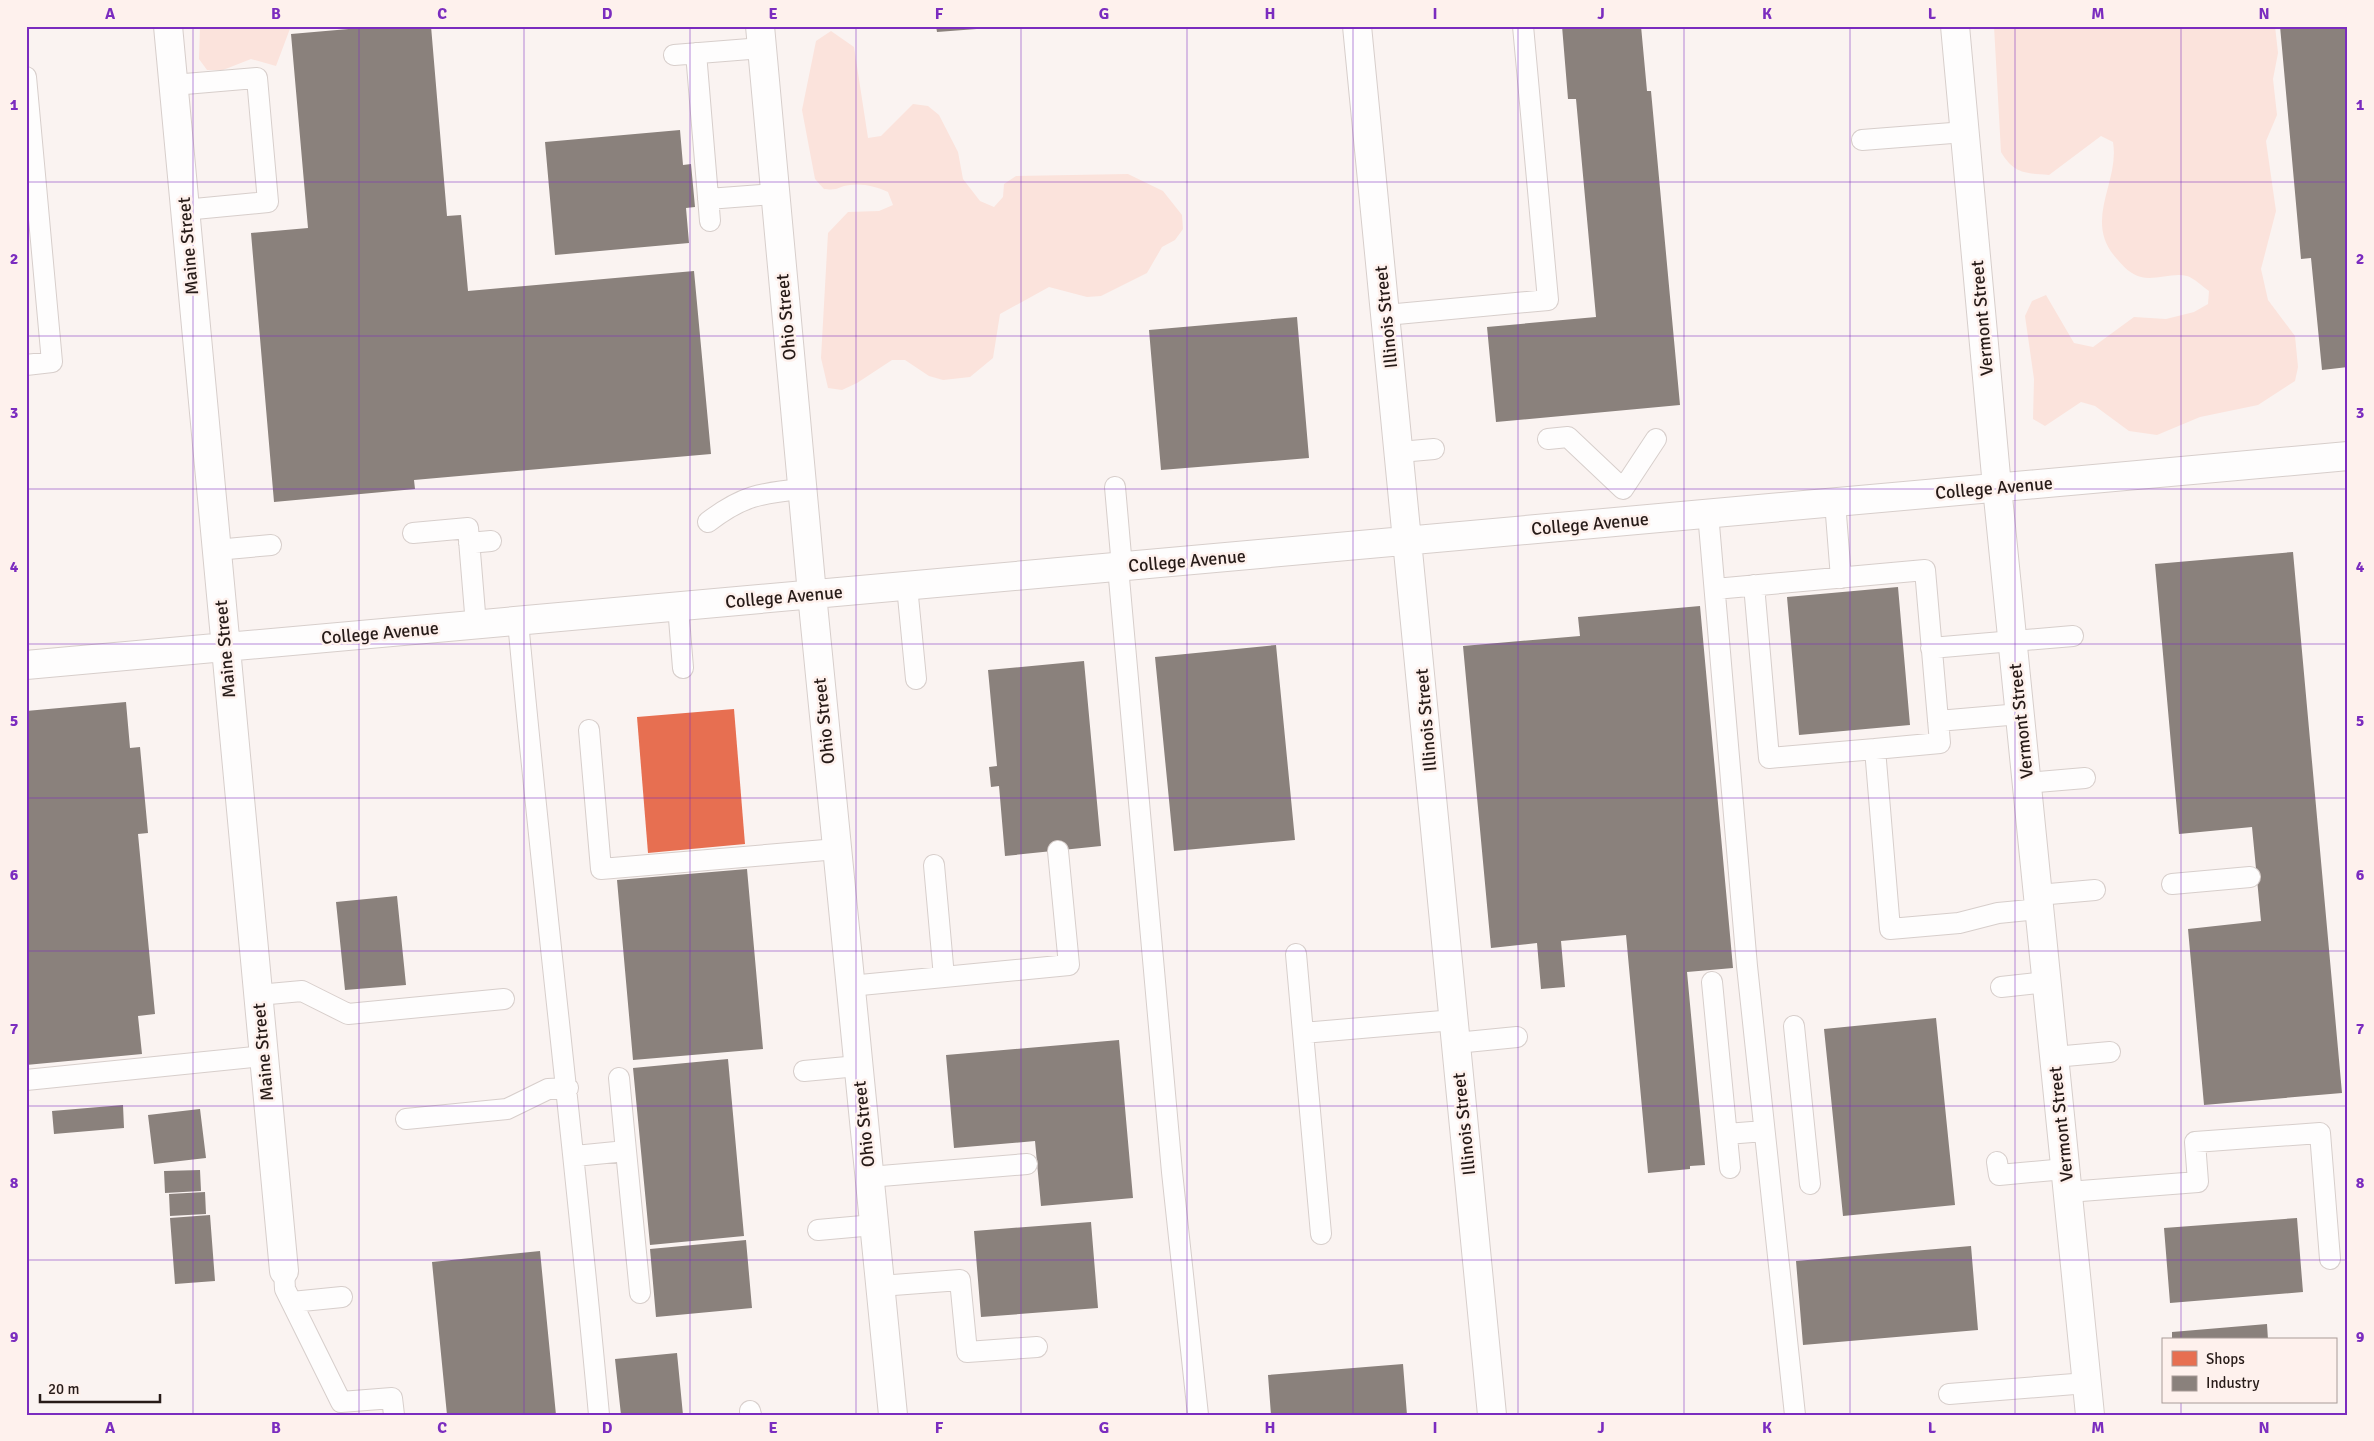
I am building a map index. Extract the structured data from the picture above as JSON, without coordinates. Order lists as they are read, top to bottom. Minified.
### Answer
{"streets":{"street":["Maine Street","Ohio Street","Illinois Street","Vermont Street","College Avenue"]},"crossings":[["Maine Street","College Avenue"],["Ohio Street","College Avenue"],["Illinois Street","College Avenue"],["Vermont Street","College Avenue"]],"legend":["Shops","Industry"],"scale_bar":"20 m","grid":{"columns":["A","B","C","D","E","F","G","H","I","J","K","L","M","N"],"rows":["1","2","3","4","5","6","7","8","9"]}}
